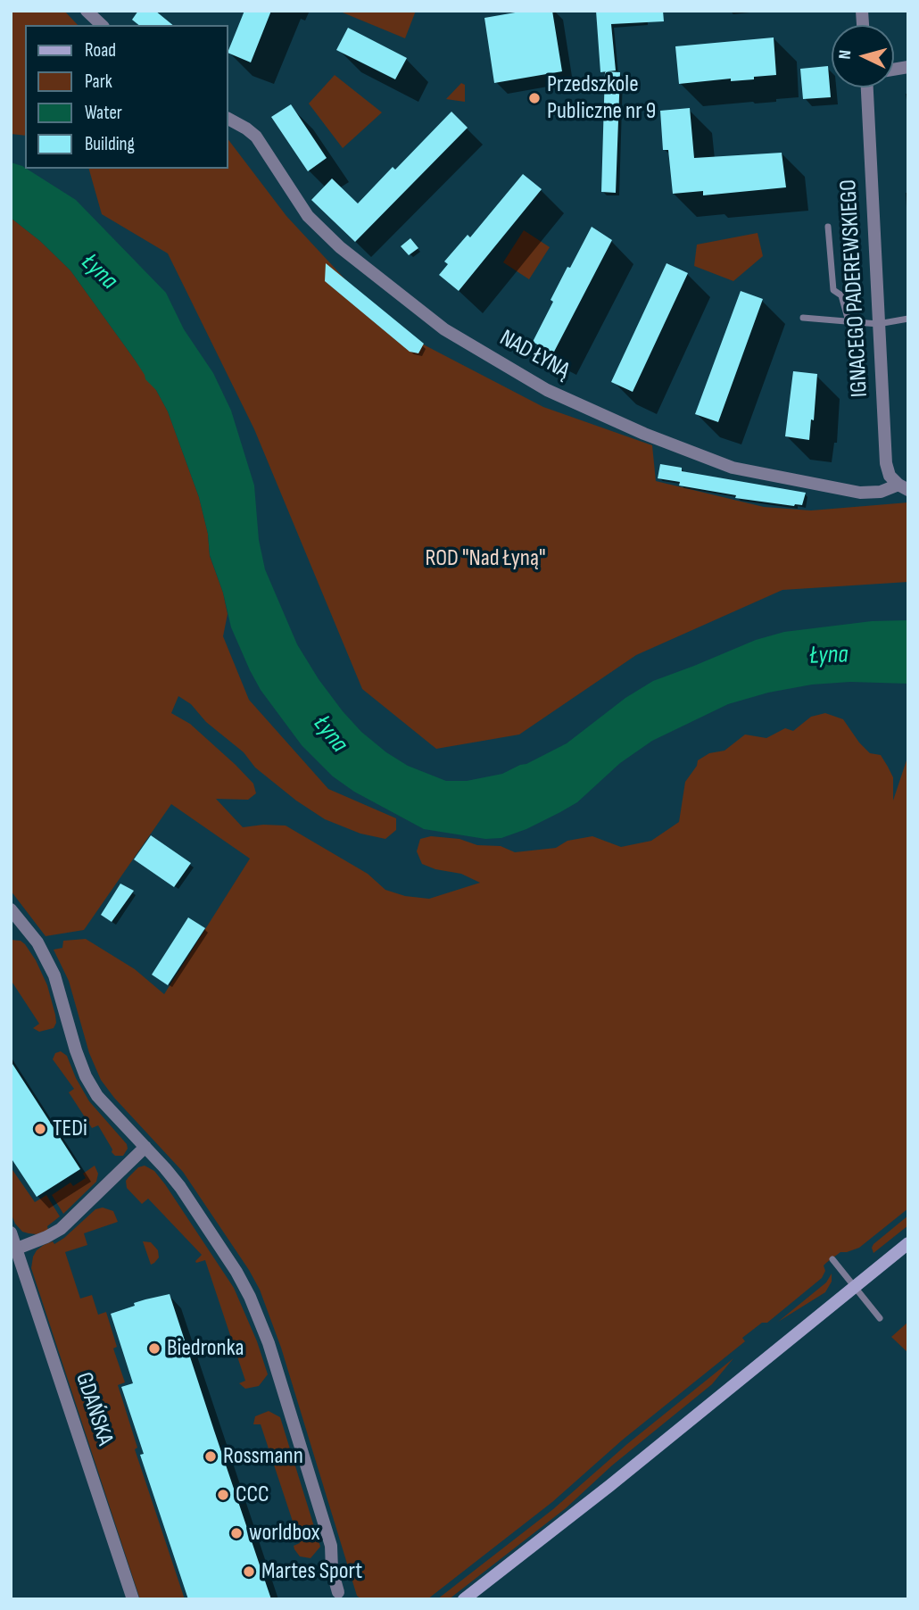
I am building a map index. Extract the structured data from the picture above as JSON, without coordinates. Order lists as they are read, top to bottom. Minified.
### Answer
{"streets":{"street":["IGNACEGO PADEREWSKIEGO","NAD ŁYNĄ","GDAŃSKA"]},"crossings":[["IGNACEGO PADEREWSKIEGO","NAD ŁYNĄ"]],"water":["Łyna"],"parks":["ROD \"Nad Łyną\""],"places":["Przedszkole Publiczne nr 9","TEDi","Biedronka","Rossmann","CCC","worldbox","Martes Sport"],"legend":["Road","Park","Water","Building"],"north":"left"}
